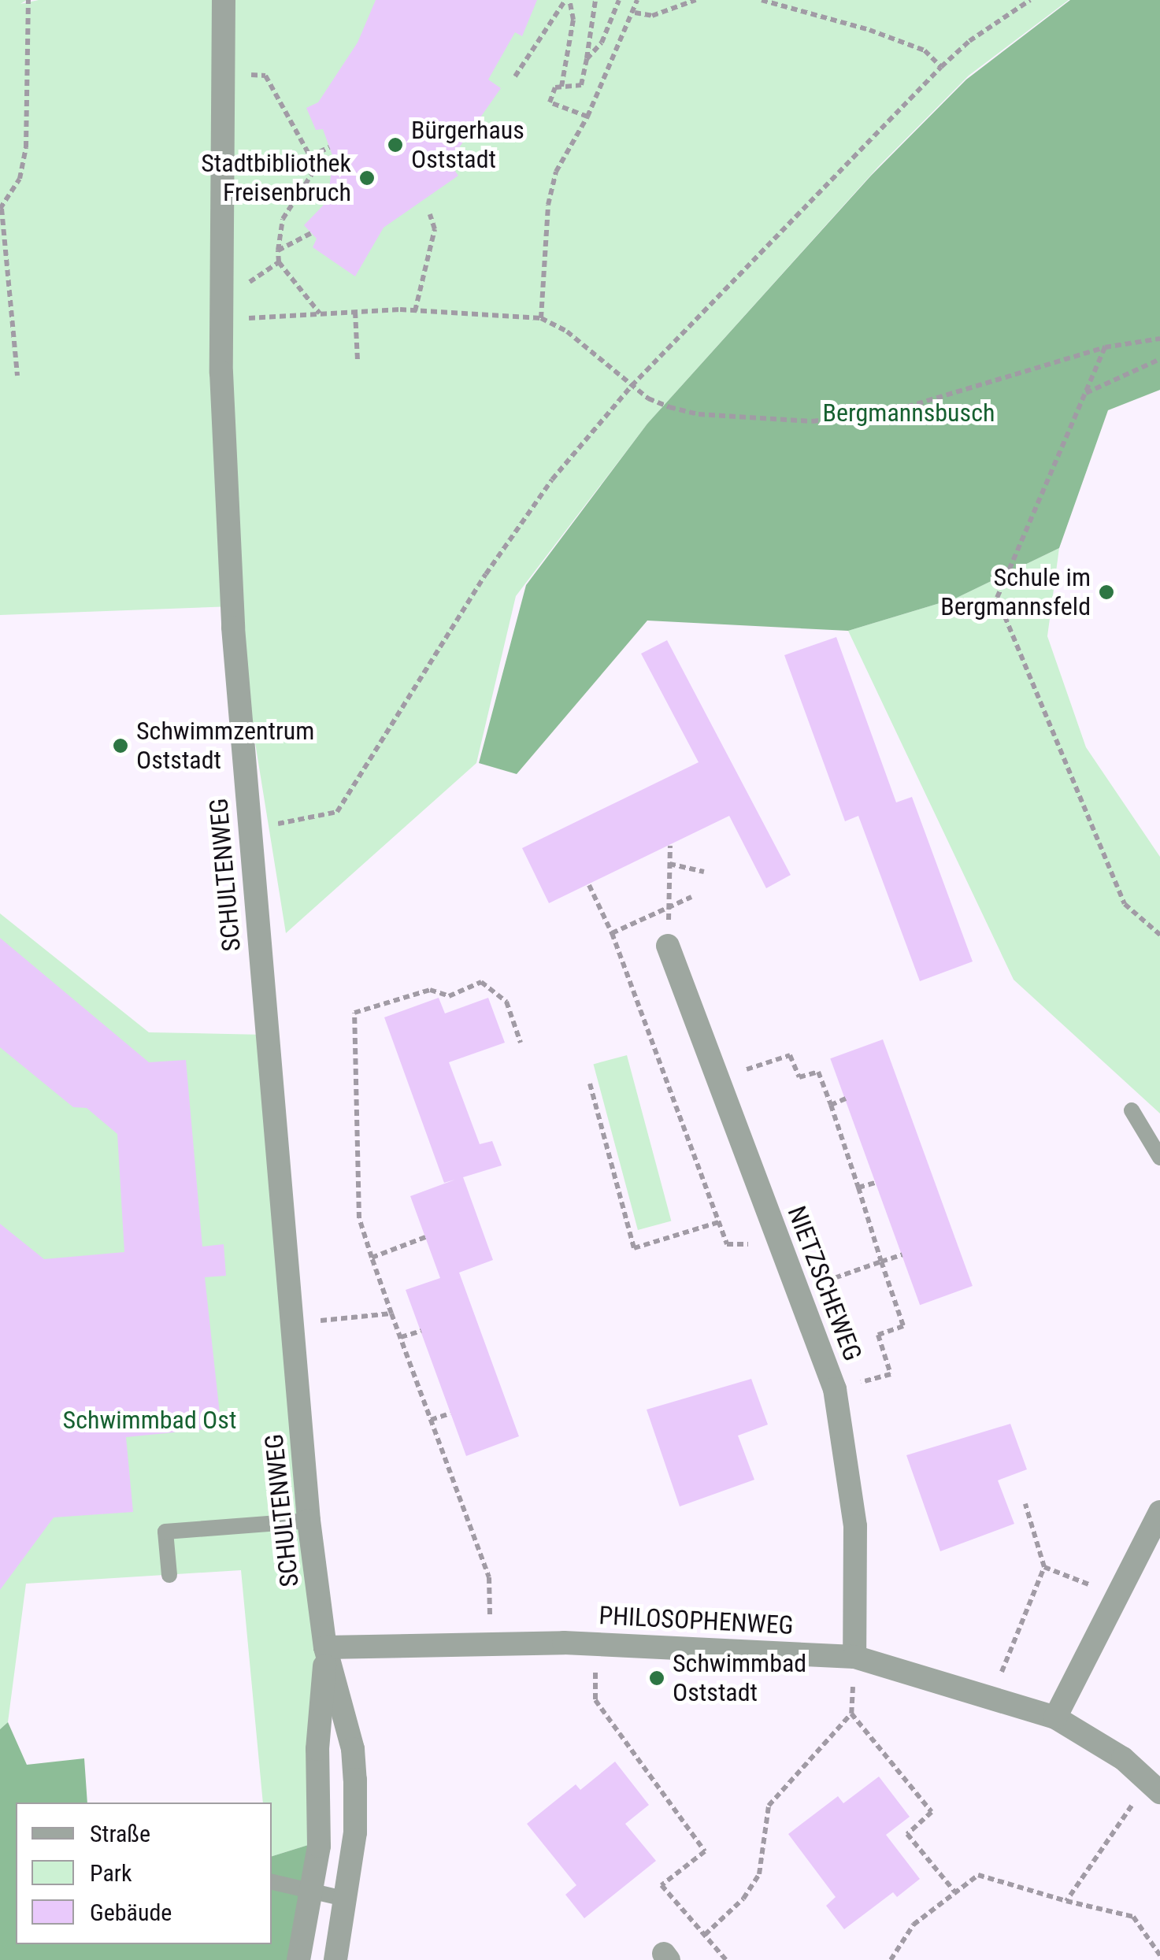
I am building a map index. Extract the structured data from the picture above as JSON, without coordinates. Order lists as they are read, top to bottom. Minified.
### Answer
{"streets":{"street":["SCHULTENWEG","NIETZSCHEWEG","PHILOSOPHENWEG"]},"crossings":[["SCHULTENWEG","PHILOSOPHENWEG"],["NIETZSCHEWEG","PHILOSOPHENWEG"]],"parks":["Bergmannsbusch","Schwimmbad Ost"],"places":["Bürgerhaus Oststadt","Stadtbibliothek Freisenbruch","Schule im Bergmannsfeld","Schwimmzentrum Oststadt","Schwimmbad Oststadt"],"legend":["Straße","Park","Gebäude"]}
